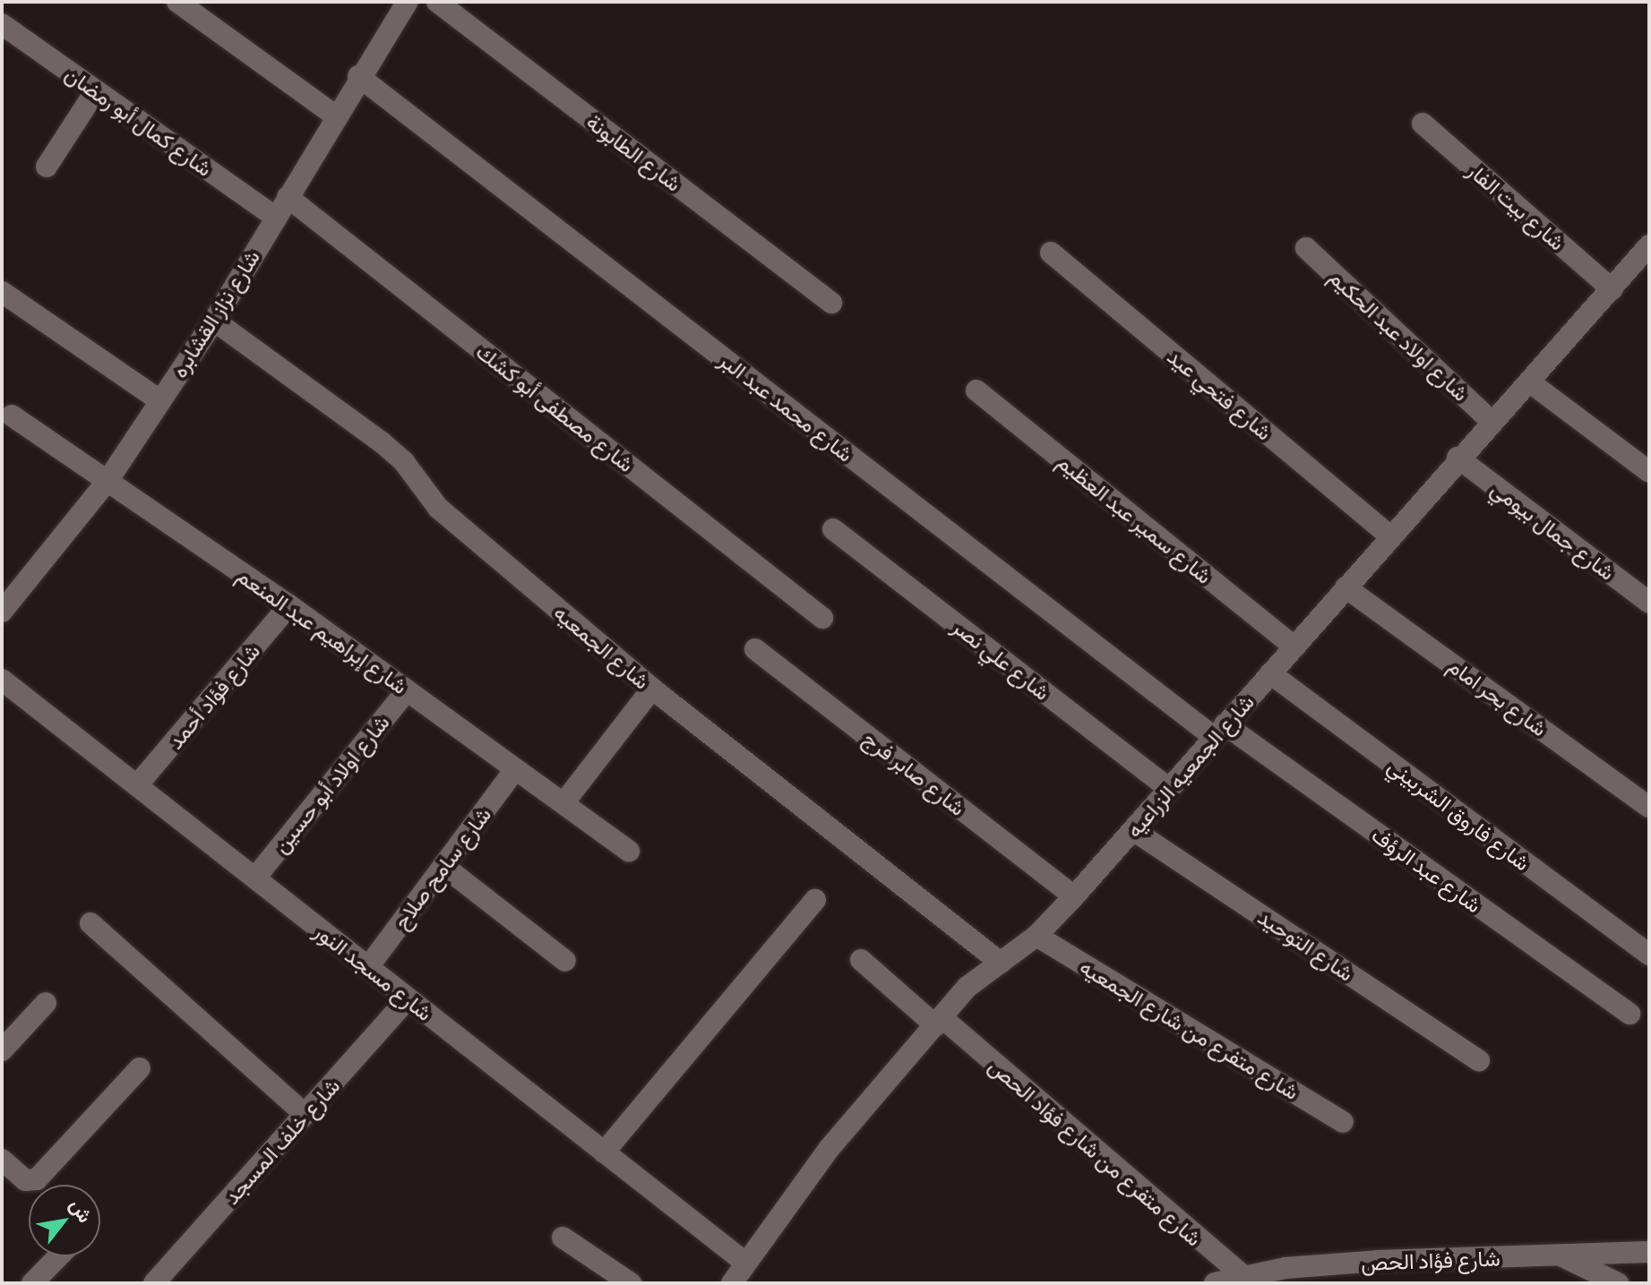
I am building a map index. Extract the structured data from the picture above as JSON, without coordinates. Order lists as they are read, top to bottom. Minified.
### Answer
{"streets":{"street":["شارع كمال أبو رمضان","شارع الطابونة","شارع بيت الفار","شارع نزاز القشابره","شارع اولاد عبد الحكيم","شارع فتحي عيد","شارع محمد عبد البر","شارع مصطفى أبو كشك","شارع سمير عبد العظيم","شارع جمال بيومي","شارع إبراهيم عبد المنعم","شارع الجمعيه","شارع علي نصر","شارع فؤاد أحمد","شارع بحر امام","شارع الجمعيه الزراعيه","شارع صابر فرج","شارع اولاد أبو حسين","شارع فاروق الشربيني","شارع سامح صلاح","شارع عبد الرؤف","شارع التوحيد","شارع مسجد النور","شارع متفرع من شارع الجمعيه","شارع خلف المسجد","شارع متفرع من شارع فؤاد الحص","شارع فؤاد الحص"]},"crossings":[["شارع كمال أبو رمضان","شارع نزاز القشابره"],["شارع بيت الفار","شارع الجمعيه الزراعيه"],["شارع نزاز القشابره","شارع محمد عبد البر"],["شارع نزاز القشابره","شارع مصطفى أبو كشك"],["شارع نزاز القشابره","شارع إبراهيم عبد المنعم"],["شارع نزاز القشابره","شارع الجمعيه"],["شارع اولاد عبد الحكيم","شارع الجمعيه الزراعيه"],["شارع فتحي عيد","شارع الجمعيه الزراعيه"],["شارع محمد عبد البر","شارع الجمعيه الزراعيه"],["شارع محمد عبد البر","شارع عبد الرؤف"],["شارع سمير عبد العظيم","شارع الجمعيه الزراعيه"],["شارع جمال بيومي","شارع الجمعيه الزراعيه"],["شارع إبراهيم عبد المنعم","شارع فؤاد أحمد"],["شارع إبراهيم عبد المنعم","شارع اولاد أبو حسين"],["شارع إبراهيم عبد المنعم","شارع سامح صلاح"],["شارع الجمعيه","شارع الجمعيه الزراعيه"],["شارع علي نصر","شارع الجمعيه الزراعيه"],["شارع فؤاد أحمد","شارع مسجد النور"],["شارع بحر امام","شارع الجمعيه الزراعيه"],["شارع الجمعيه الزراعيه","شارع صابر فرج"],["شارع الجمعيه الزراعيه","شارع فاروق الشربيني"],["شارع الجمعيه الزراعيه","شارع عبد الرؤف"],["شارع الجمعيه الزراعيه","شارع التوحيد"],["شارع الجمعيه الزراعيه","شارع مسجد النور"],["شارع الجمعيه الزراعيه","شارع متفرع من شارع الجمعيه"],["شارع الجمعيه الزراعيه","شارع متفرع من شارع فؤاد الحص"],["شارع اولاد أبو حسين","شارع مسجد النور"],["شارع سامح صلاح","شارع مسجد النور"],["شارع مسجد النور","شارع خلف المسجد"],["شارع متفرع من شارع فؤاد الحص","شارع فؤاد الحص"]],"north":"top right"}
